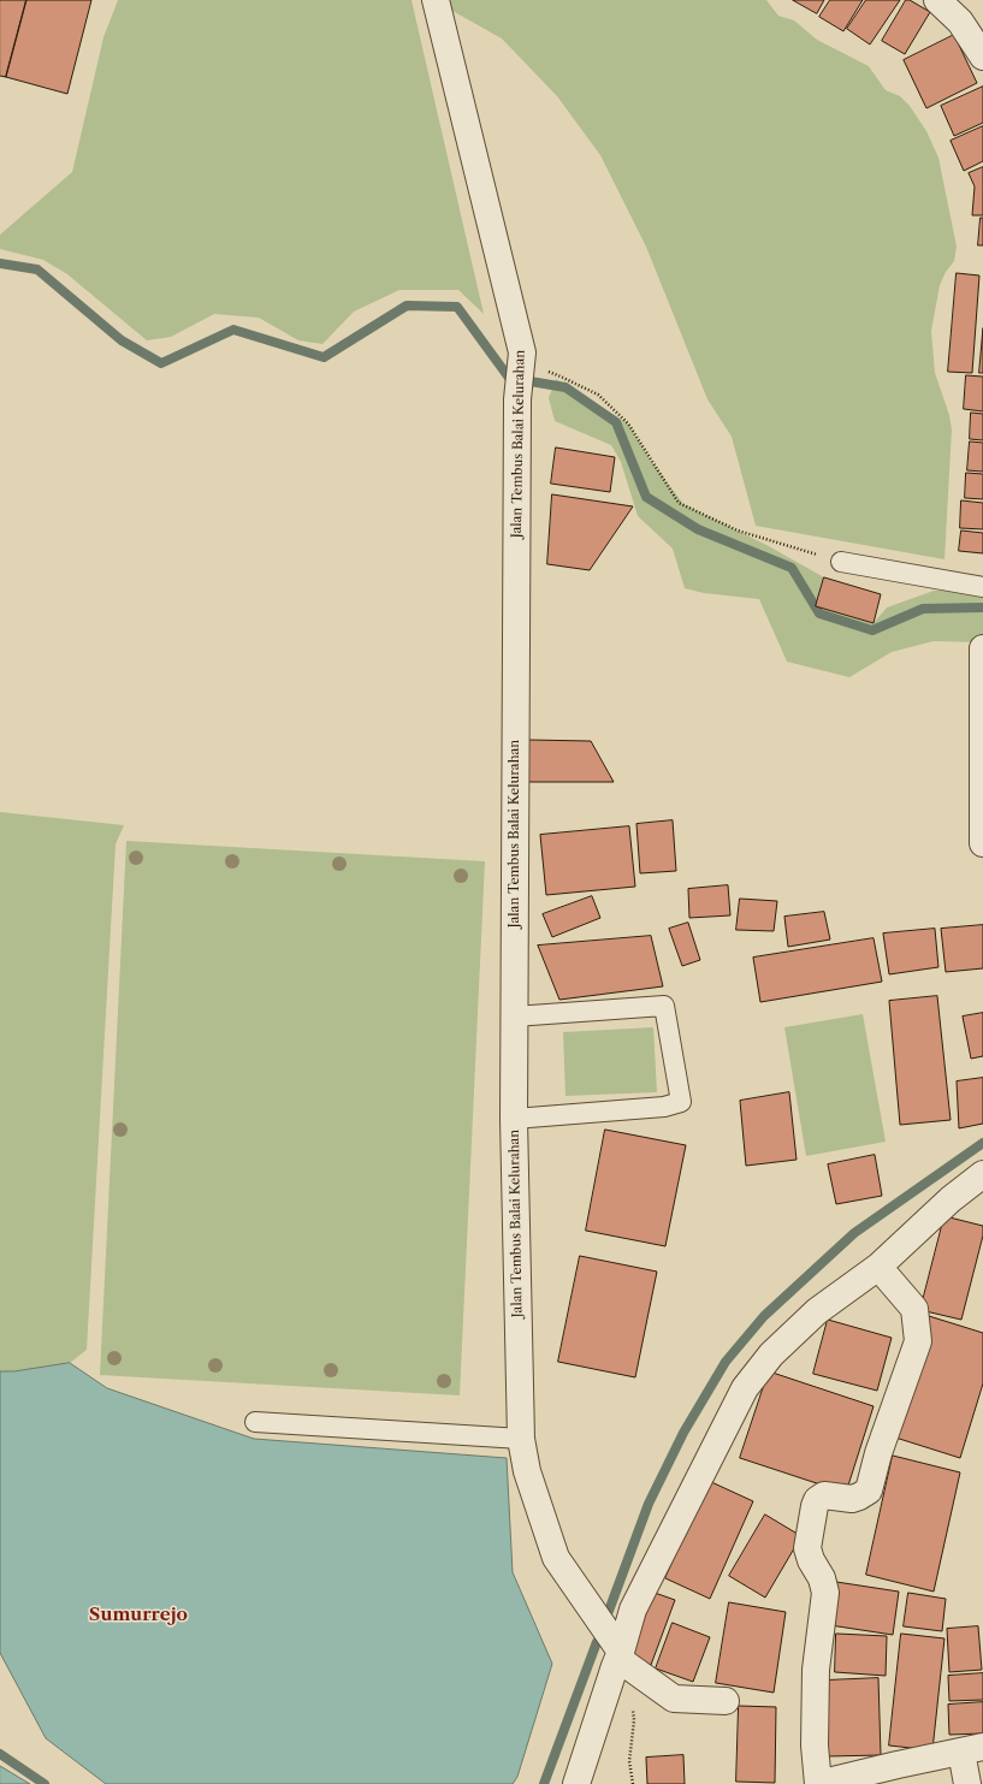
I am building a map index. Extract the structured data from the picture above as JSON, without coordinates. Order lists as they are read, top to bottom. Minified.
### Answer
{"streets":{"street":["Jalan Tembus Balai Kelurahan"]},"districts":["Sumurrejo"]}
